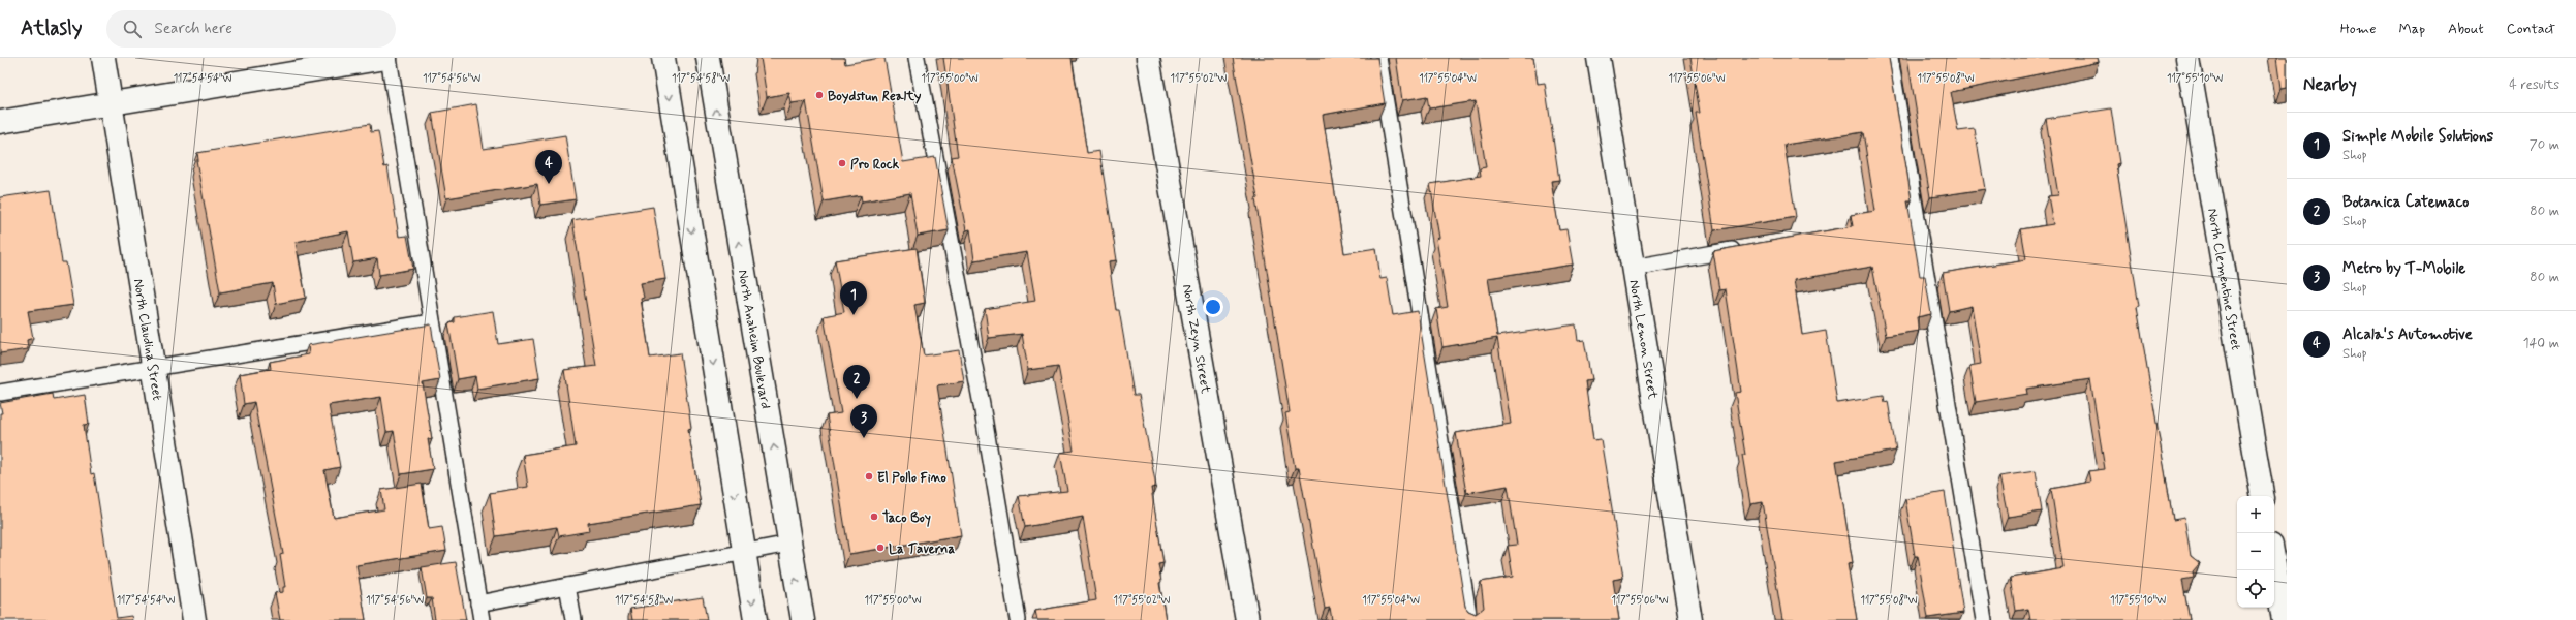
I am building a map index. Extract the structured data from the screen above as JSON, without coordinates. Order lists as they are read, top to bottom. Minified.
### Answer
{"streets":{"street":["North Clementine Street","North Claudina Street","North Anaheim Boulevard","North Zeyn Street","North Lemon Street"]},"places":["Boydstun Realty","Pro Rock","El Pollo Fino","Taco Boy","La Taverna"],"page":{"header":"Atlasly","search":"Search here","nav":["Home","Map","About","Contact"],"heading":["Nearby","4 results"],"list":[{"mark":"1","name":"Simple Mobile Solutions","note":"Shop","value":"70 m"},{"mark":"2","name":"Botanica Catemaco","note":"Shop","value":"80 m"},{"mark":"3","name":"Metro by T-Mobile","note":"Shop","value":"80 m"},{"mark":"4","name":"Alcala's Automotive","note":"Shop","value":"140 m"}],"pins":["4","1","2","3"],"map_buttons":["+","−"]},"coordinates":["117°54'54\"W","117°54'56\"W","117°54'58\"W","117°55'00\"W","117°55'02\"W","117°55'04\"W","117°55'06\"W","117°55'08\"W","117°55'10\"W"]}
